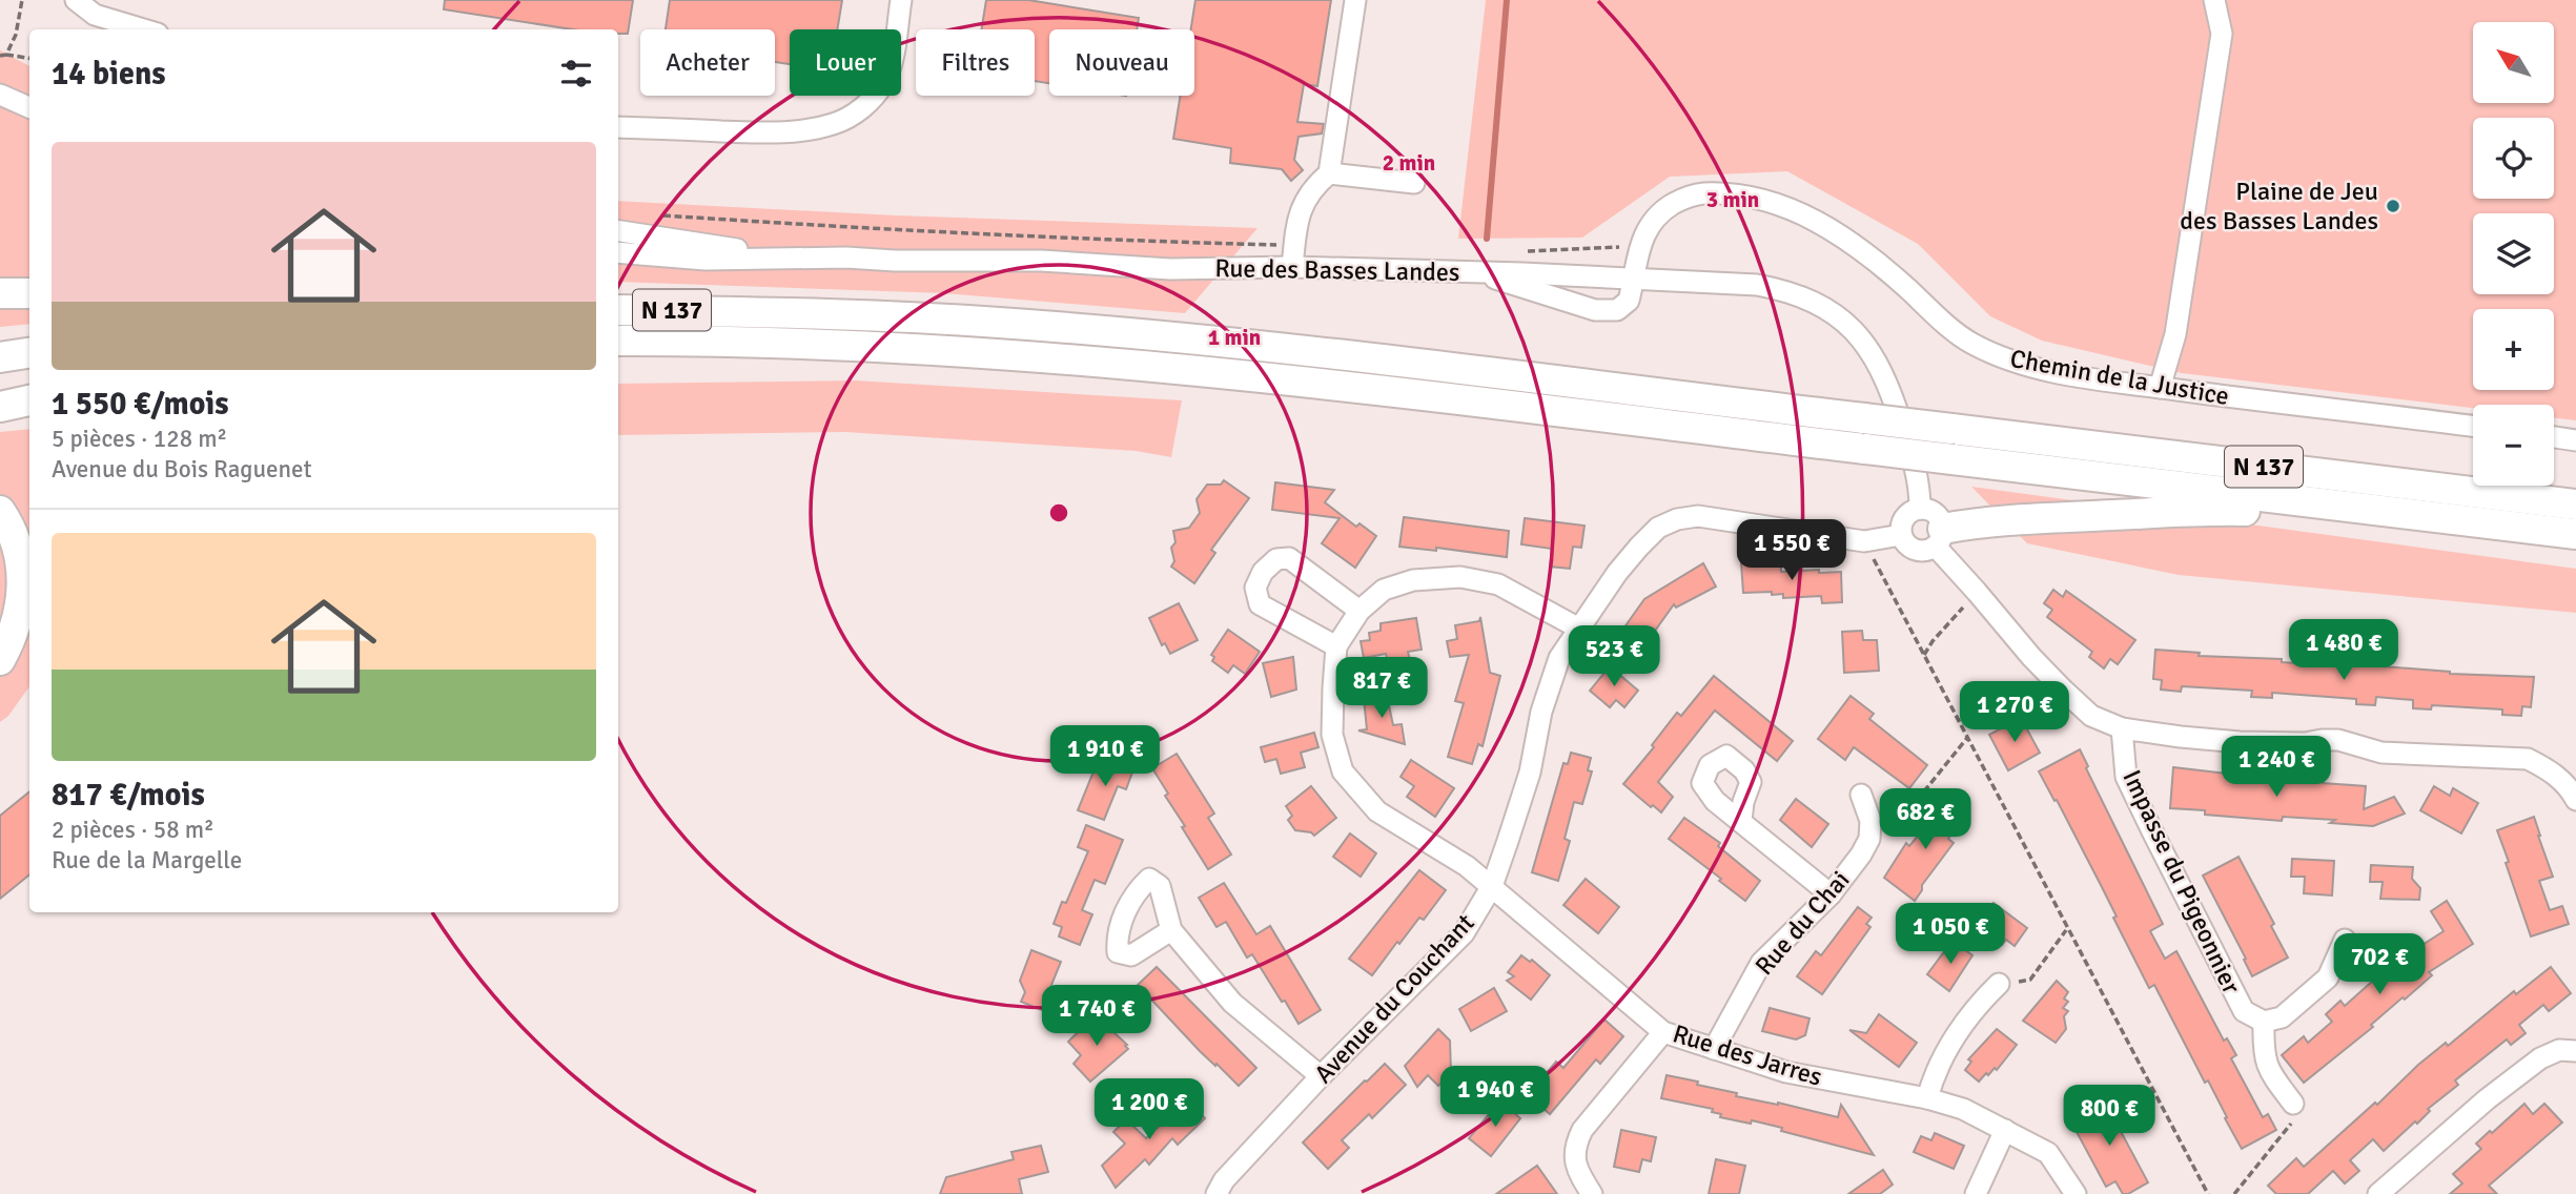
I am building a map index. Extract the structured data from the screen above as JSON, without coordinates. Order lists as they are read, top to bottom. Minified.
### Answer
{"streets":{"highway":["N 137"],"street":["Rue des Basses Landes","Chemin de la Justice","Impasse du Pigeonnier","Rue du Chai","Avenue du Couchant","Rue des Jarres"]},"crossings":[["Rue des Basses Landes","Chemin de la Justice"],["Rue du Chai","Rue des Jarres"],["Avenue du Couchant","Rue des Jarres"]],"places":["Plaine de Jeu des Basses Landes"],"north":"top left","page":{"map_buttons":["+","−"],"chip":["Acheter","Louer","Filtres","Nouveau"],"heading":"14 biens","list":[{"name":"1 550 €/mois","note":"5 pièces · 128 m² · Avenue du Bois Raguenet"},{"name":"817 €/mois","note":"2 pièces · 58 m² · Rue de la Margelle"}],"price":["1 550 €","1 480 €","523 €","817 €","1 270 €","1 910 €","1 240 €","682 €","1 050 €","702 €","1 740 €","1 940 €","1 200 €","800 €"]},"rings":["2 min","3 min","1 min"]}
